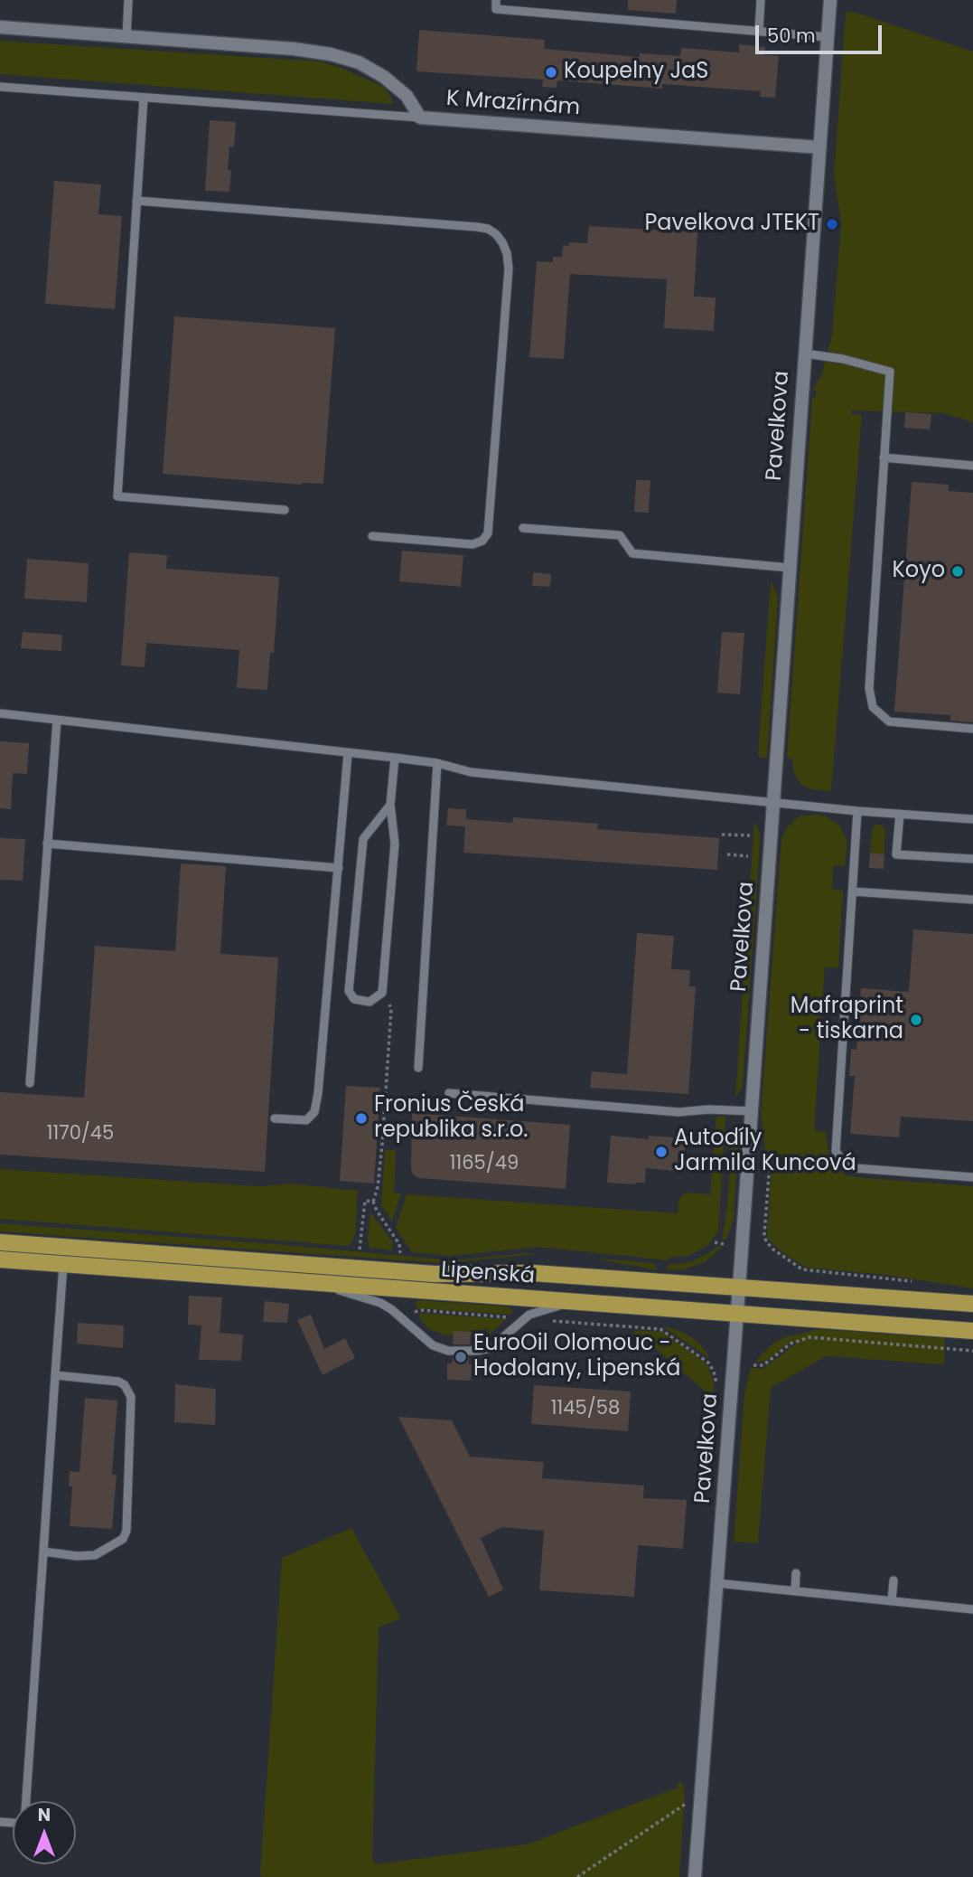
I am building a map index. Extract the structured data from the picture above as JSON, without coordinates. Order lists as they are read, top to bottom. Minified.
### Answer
{"streets":{"main road":["Lipenská"],"street":["K Mrazírnám","Pavelkova"]},"crossings":[["K Mrazírnám","Pavelkova"],["Pavelkova","Lipenská"]],"places":["Koupelny JaS","Pavelkova JTEKT","Koyo","Mafraprint - tiskarna","Fronius Česká republika s.r.o.","Autodíly Jarmila Kuncová","EuroOil Olomouc - Hodolany, Lipenská"],"house_numbers":["1170/45","1165/49","1145/58"],"scale_bar":"50 m","north":"top"}
